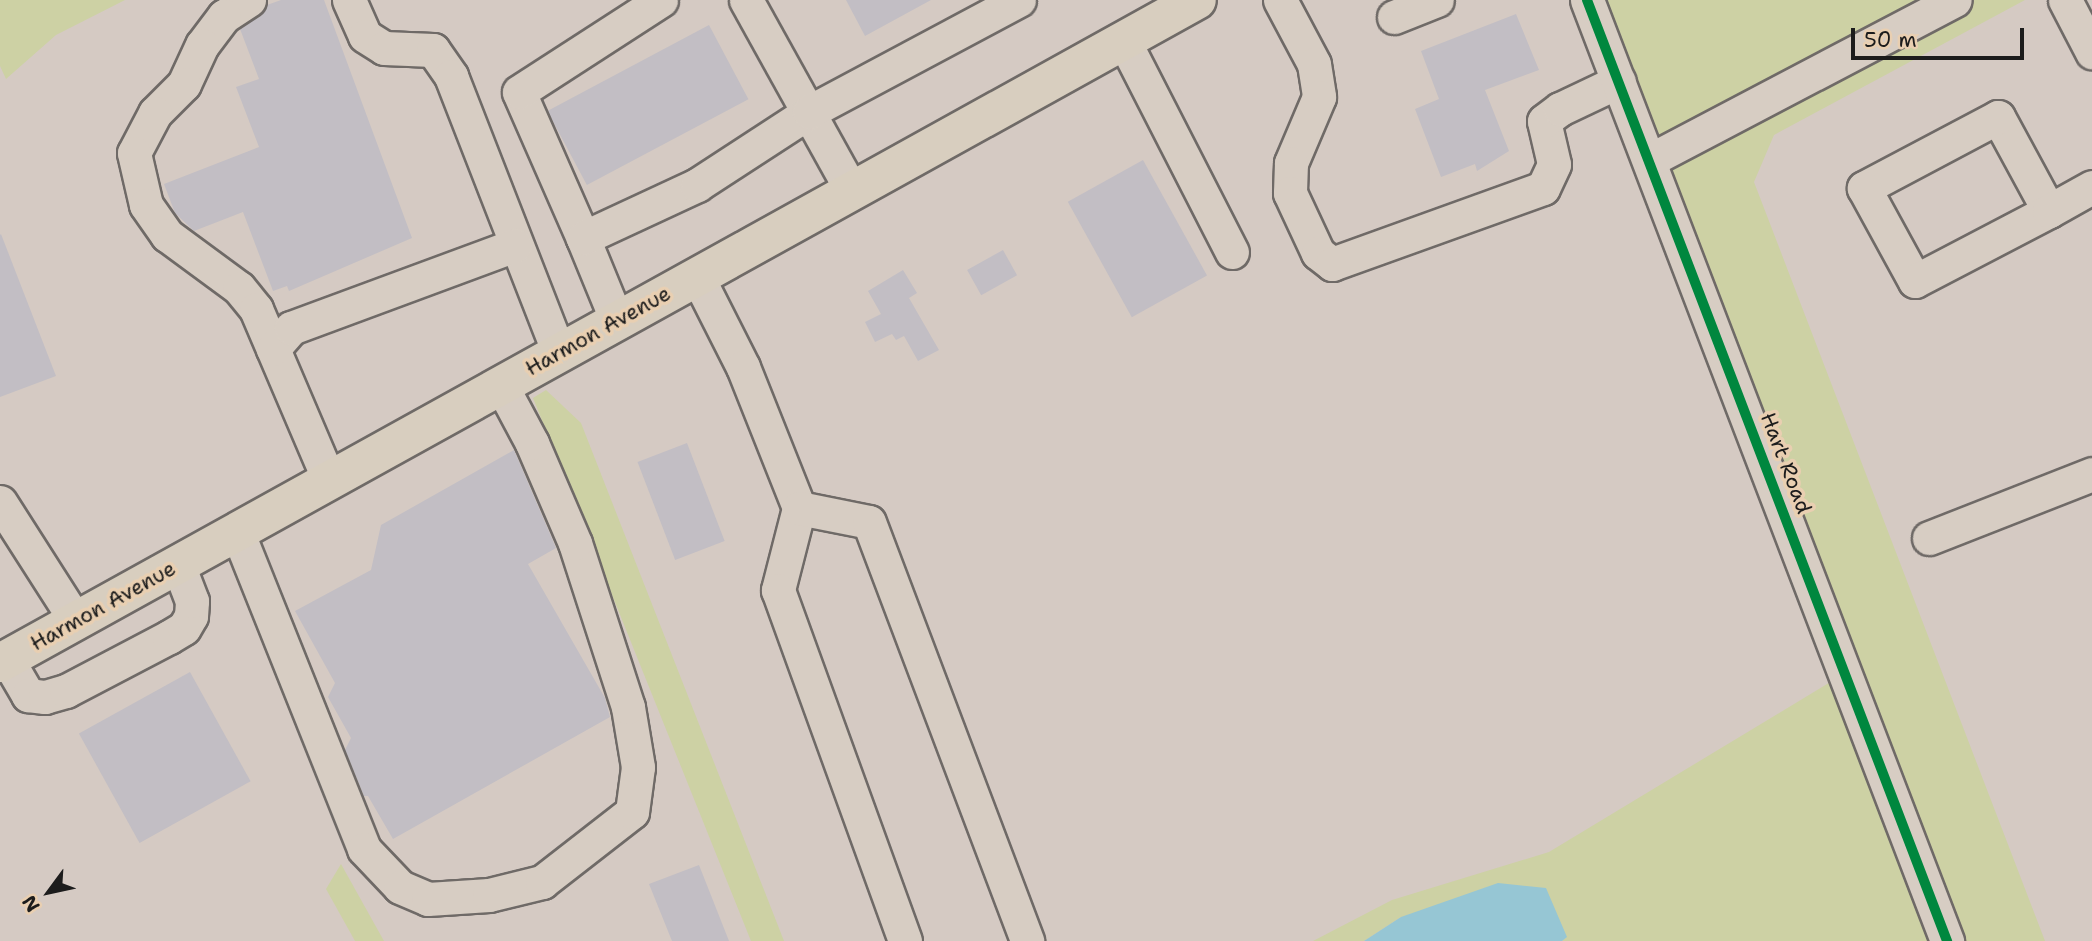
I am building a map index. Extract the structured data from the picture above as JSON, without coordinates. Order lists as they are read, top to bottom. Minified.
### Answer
{"streets":{"main road":["Harmon Avenue"],"street":["Hart Road"]},"scale_bar":"50 m","north":"bottom left"}
